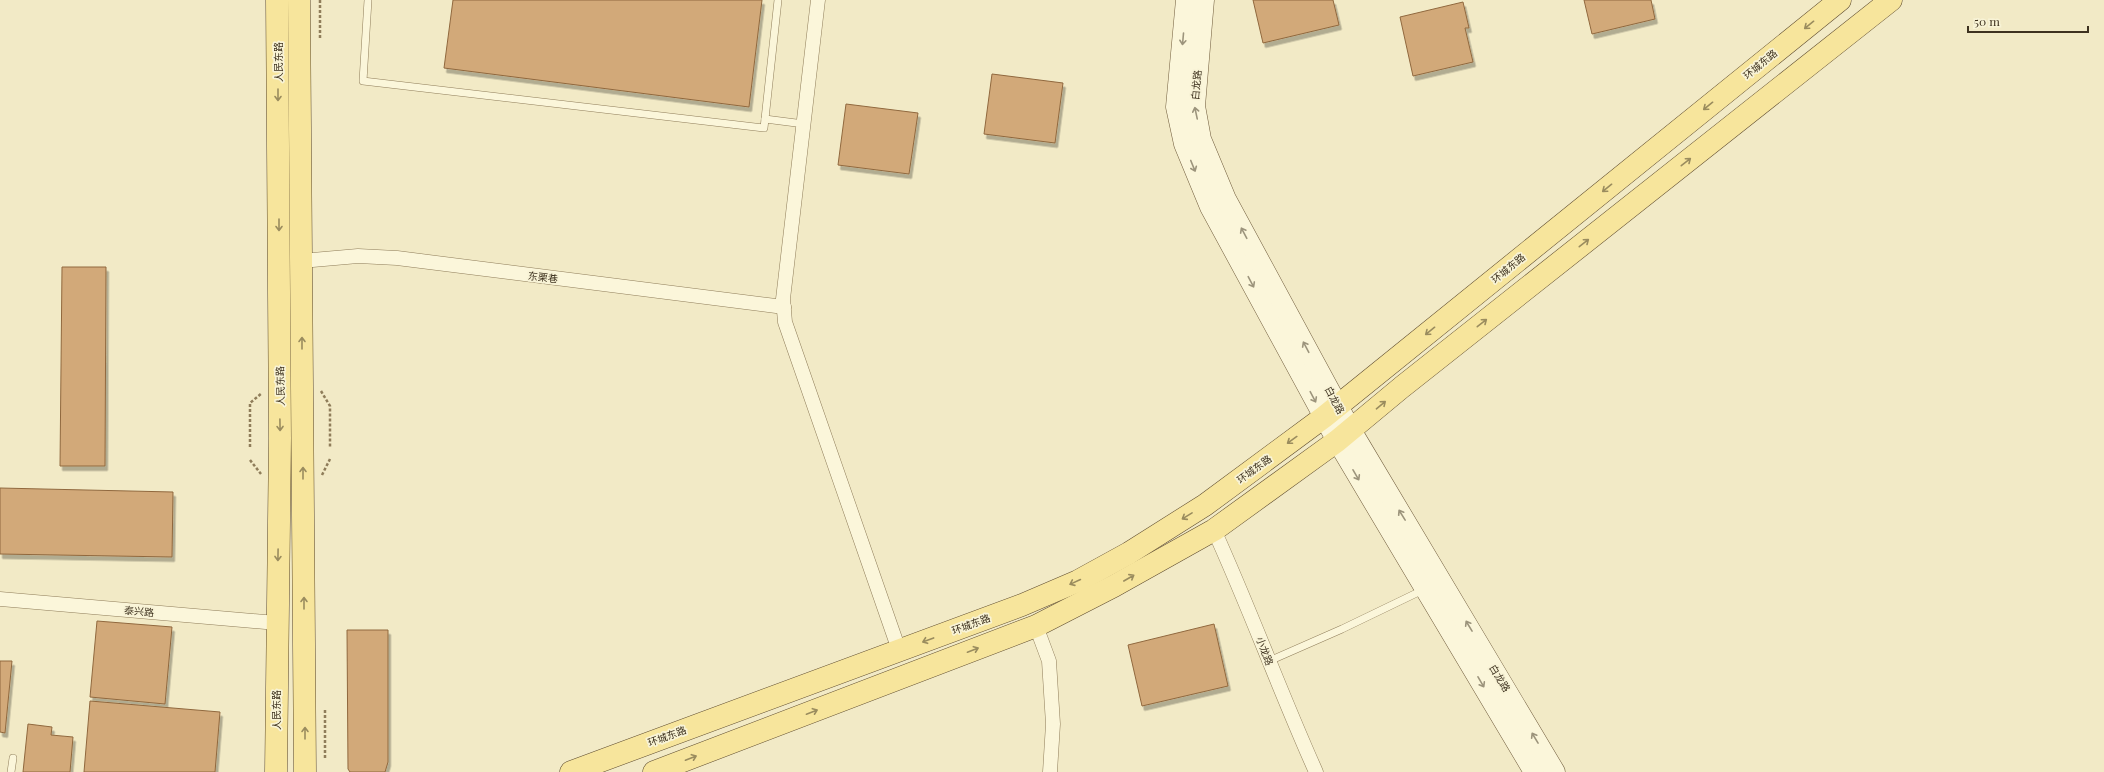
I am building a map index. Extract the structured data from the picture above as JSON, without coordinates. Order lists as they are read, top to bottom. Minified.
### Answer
{"streets":{"main road":["人民东路","环城东路","白龙路"],"street":["东栗巷","泰兴路","小龙路"]},"crossings":[["人民东路","泰兴路"],["环城东路","白龙路"]],"scale_bar":"50 m"}
